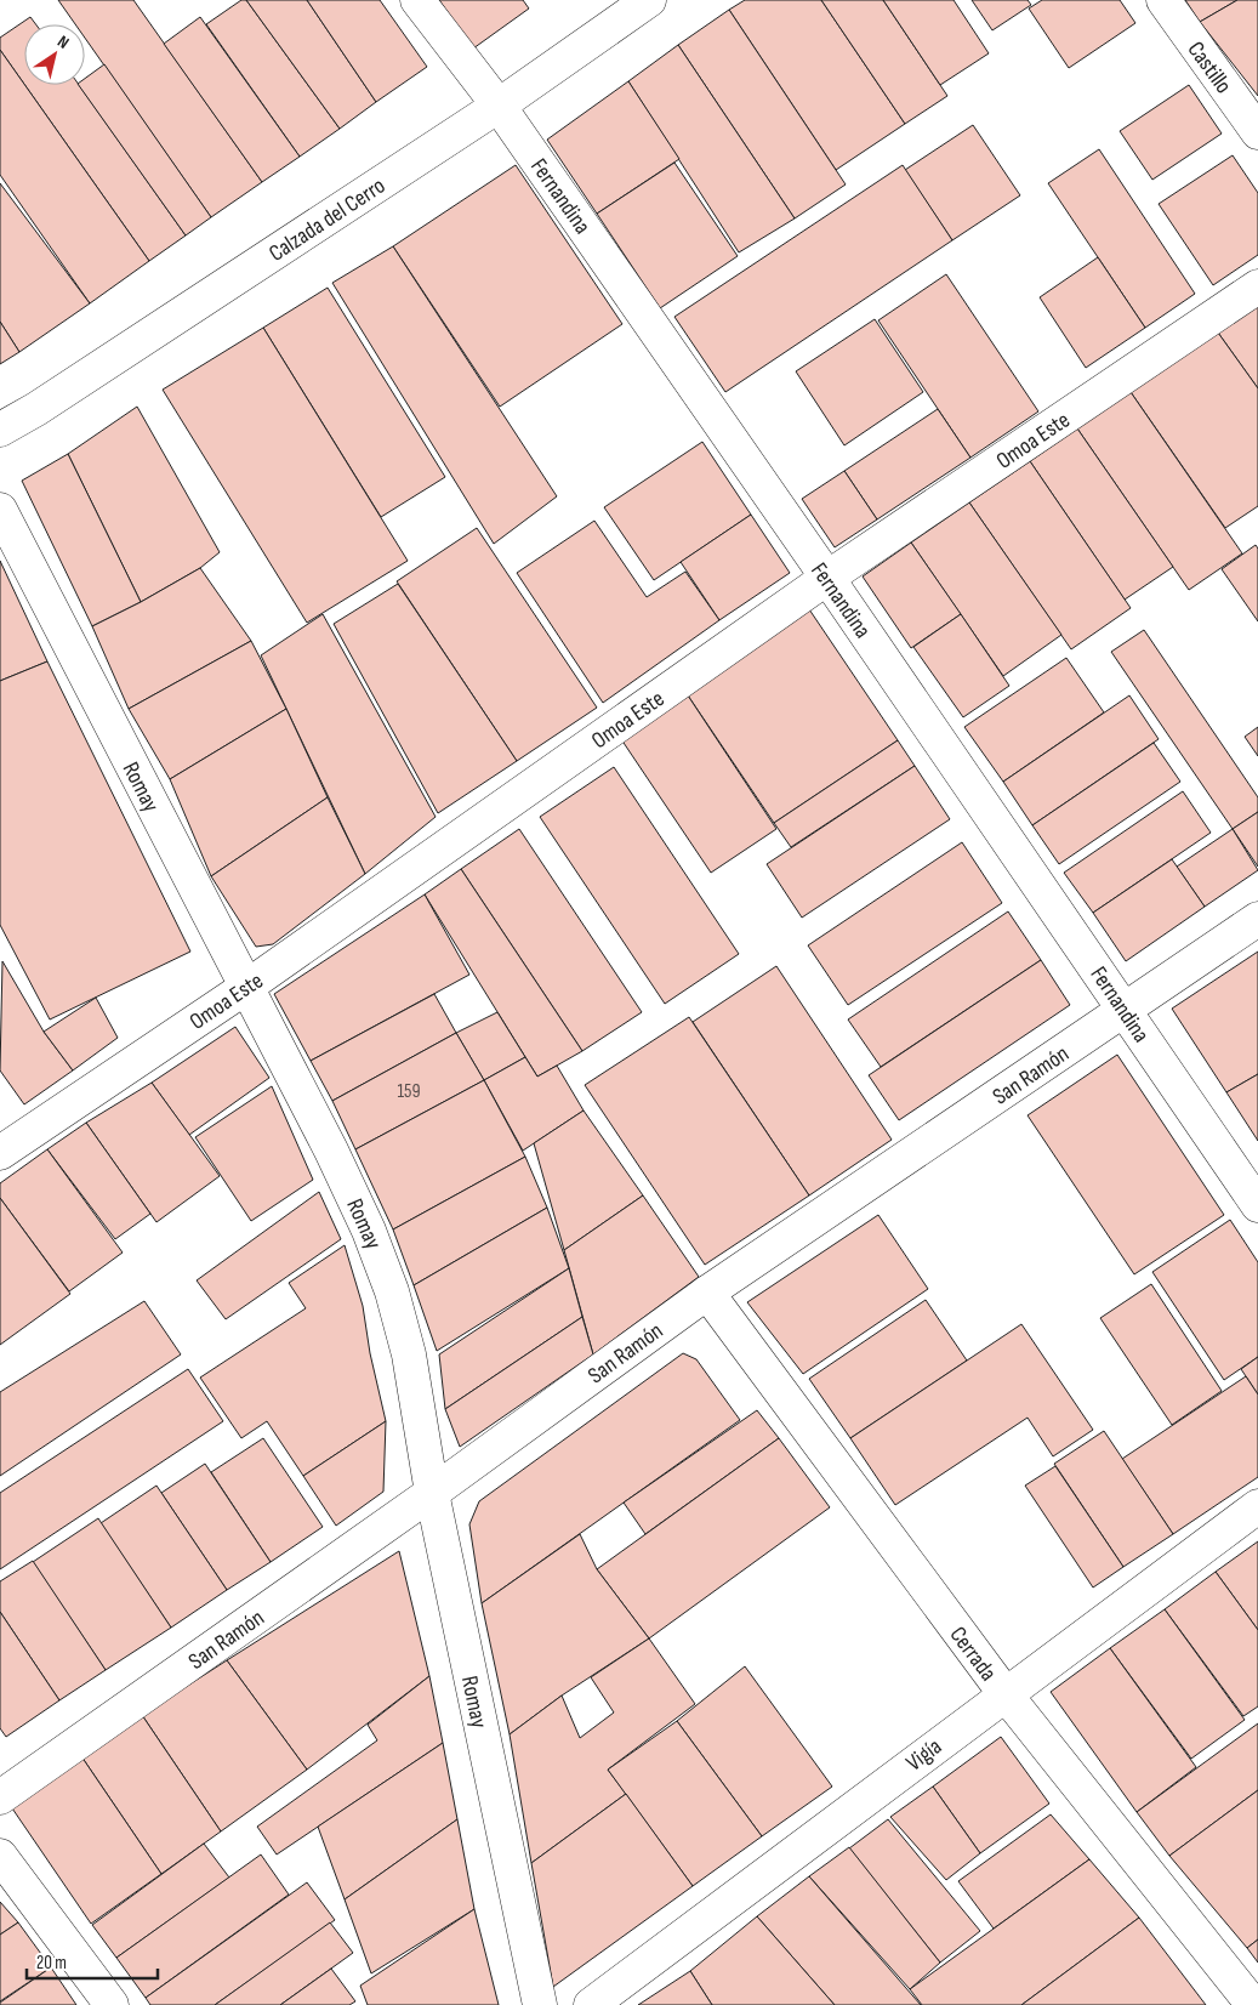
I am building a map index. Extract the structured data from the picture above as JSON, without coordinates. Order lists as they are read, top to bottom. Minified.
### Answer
{"streets":{"street":["Castillo","Fernandina","Calzada del Cerro","Omoa Este","Romay","San Ramón","Cerrada","Vigía"]},"crossings":[["Fernandina","Calzada del Cerro"],["Fernandina","Omoa Este"],["Fernandina","San Ramón"],["Omoa Este","Romay"],["Romay","San Ramón"],["San Ramón","Cerrada"],["Cerrada","Vigía"]],"house_numbers":["159"],"scale_bar":"20 m","north":"top right"}
